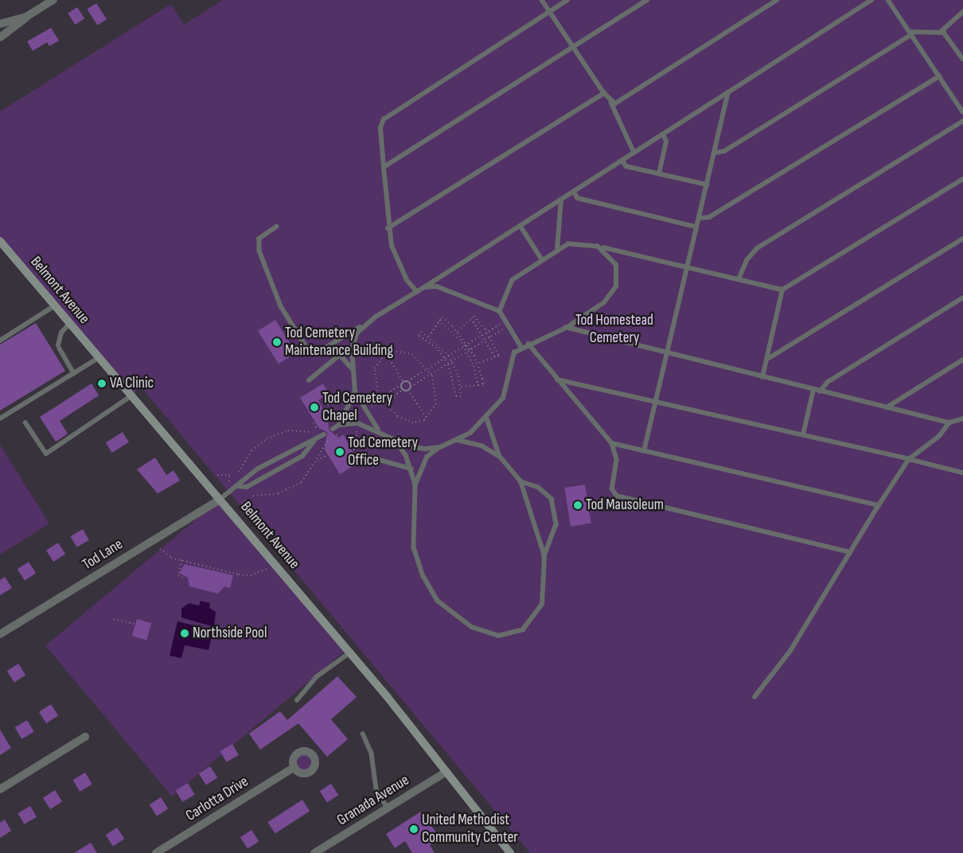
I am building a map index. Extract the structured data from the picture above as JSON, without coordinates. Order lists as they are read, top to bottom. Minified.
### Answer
{"streets":{"main road":["Belmont Avenue"],"street":["Tod Lane","Carlotta Drive","Granada Avenue"]},"crossings":[["Belmont Avenue","Tod Lane"],["Belmont Avenue","Granada Avenue"]],"parks":["Tod Homestead Cemetery"],"places":["Tod Cemetery Maintenance Building","VA Clinic","Tod Cemetery Chapel","Tod Cemetery Office","Tod Mausoleum","Northside Pool","United Methodist Community Center"]}
